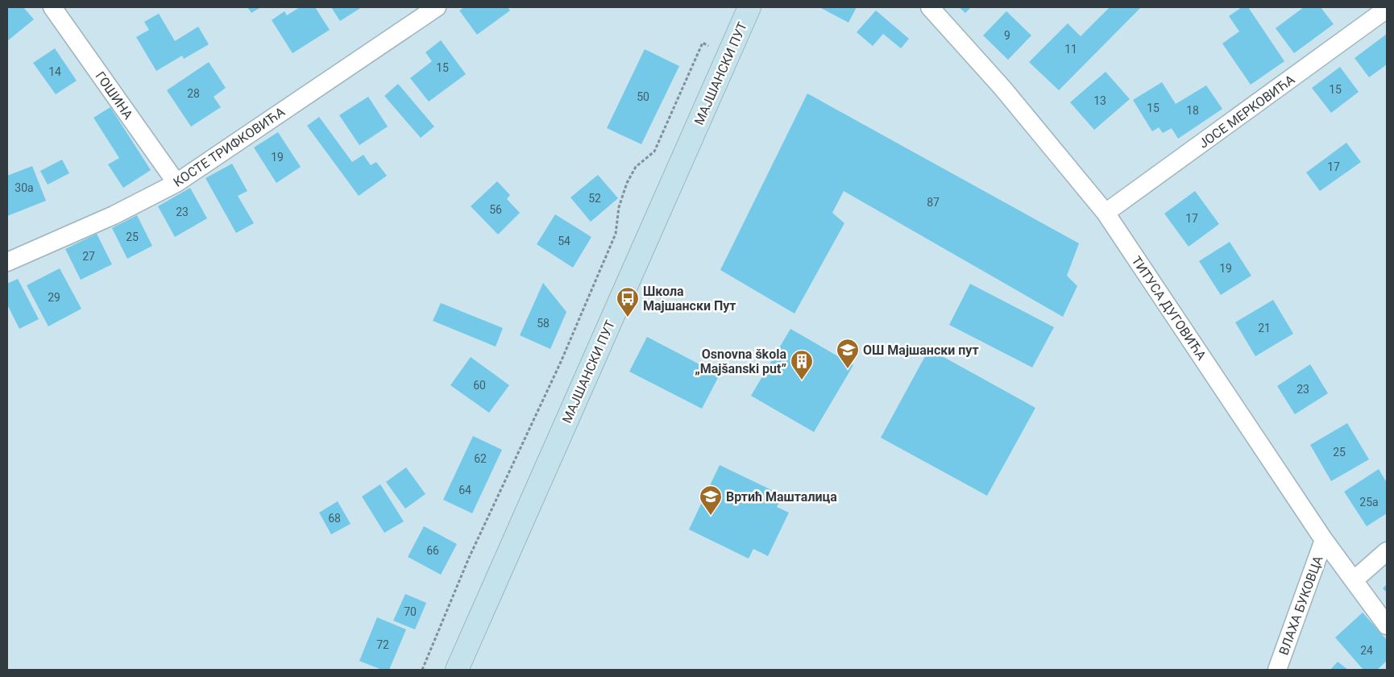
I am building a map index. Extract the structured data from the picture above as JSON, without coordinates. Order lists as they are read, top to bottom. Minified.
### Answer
{"streets":{"street":["МАЈШАНСКИ ПУТ","ГОШИНА","ЈОСЕ МЕРКОВИЋА","КОСТЕ ТРИФКОВИЋА","ТИТУСА ДУГОВИЋА","ВЛАХА БУКОВЦА"]},"crossings":[["ГОШИНА","КОСТЕ ТРИФКОВИЋА"],["ЈОСЕ МЕРКОВИЋА","ТИТУСА ДУГОВИЋА"],["ТИТУСА ДУГОВИЋА","ВЛАХА БУКОВЦА"]],"places":{"bus stop":["Школа Мајшански Пут"],"school or university":["ОШ Мајшански пут","Вртић Машталица"],"building":["Osnovna škola „Majšanski put”"]},"house_numbers":["9","11","15","14","15","28","50","13","15","18","19","17","30a","52","87","56","23","17","25","54","27","19","29","58","21","60","23","25","62","64","25a","68","66","70","72","24"]}
